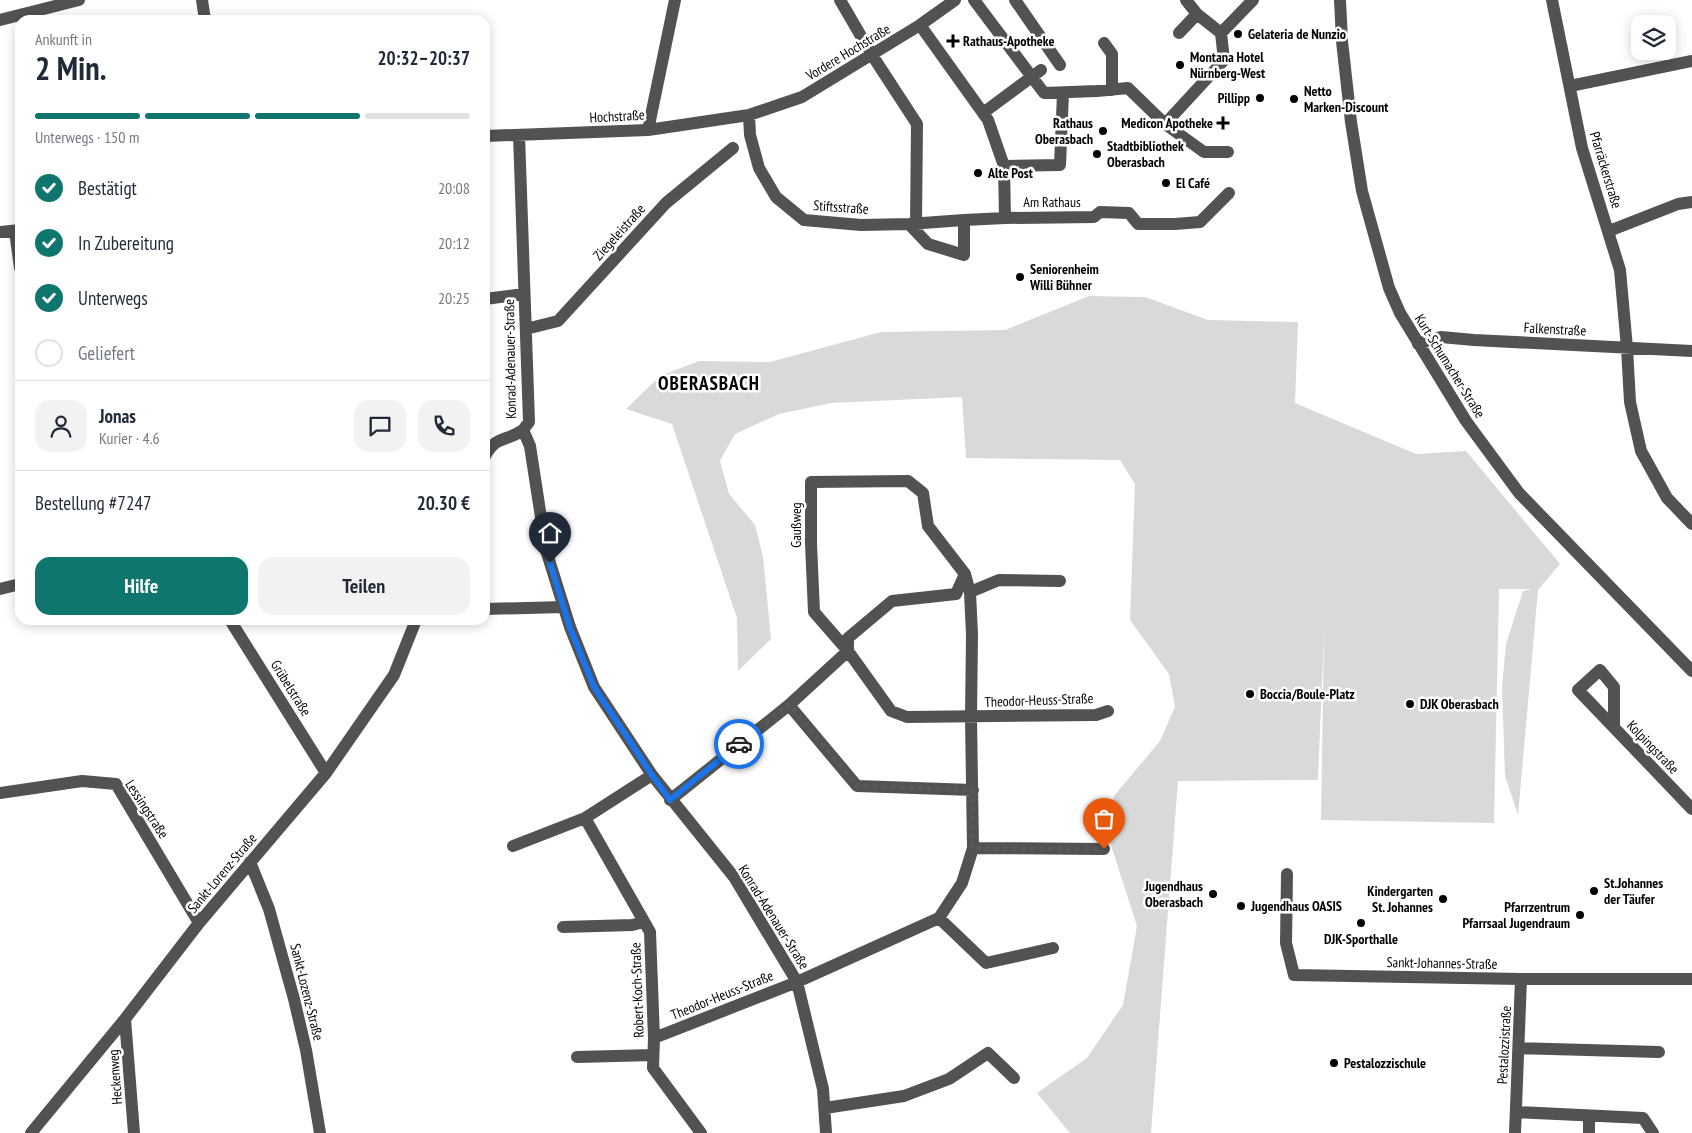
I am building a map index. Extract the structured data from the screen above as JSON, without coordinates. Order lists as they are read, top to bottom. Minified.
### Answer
{"streets":{"street":["Vordere Hochstraße","Hochstraße","Pfarräckerstraße","Am Rathaus","Stiftsstraße","Ziegeleistraße","Falkenstraße","Konrad-Adenauer-Straße","Kurt-Schumacher-Straße","Gaußweg","Grübelstraße","Theodor-Heuss-Straße","Kolpingstraße","Lessingstraße","Sankt-Lorenz-Straße","Sankt-Johannes-Straße","Robert-Koch-Straße","Sankt-Lozenz-Straße","Pestalozzistraße","Heckenweg"]},"crossings":[["Vordere Hochstraße","Hochstraße"],["Vordere Hochstraße","Am Rathaus"],["Vordere Hochstraße","Stiftsstraße"],["Hochstraße","Stiftsstraße"],["Hochstraße","Konrad-Adenauer-Straße"],["Pfarräckerstraße","Falkenstraße"],["Am Rathaus","Stiftsstraße"],["Ziegeleistraße","Konrad-Adenauer-Straße"],["Falkenstraße","Kurt-Schumacher-Straße"],["Konrad-Adenauer-Straße","Theodor-Heuss-Straße"],["Gaußweg","Theodor-Heuss-Straße"],["Grübelstraße","Sankt-Lorenz-Straße"],["Theodor-Heuss-Straße","Robert-Koch-Straße"],["Lessingstraße","Sankt-Lorenz-Straße"],["Sankt-Lorenz-Straße","Sankt-Lozenz-Straße"],["Sankt-Lorenz-Straße","Heckenweg"],["Sankt-Johannes-Straße","Pestalozzistraße"]],"districts":["OBERASBACH"],"places":{"other":["Gelateria de Nunzio","Montana Hotel Nürnberg-West","Pillipp","Netto Marken-Discount","Rathaus Oberasbach","Stadtbibliothek Oberasbach","Alte Post","El Café","Seniorenheim Willi Bühner","Boccia/Boule-Platz","DJK Oberasbach","St.Johannes der Täufer","Jugendhaus Oberasbach","Kindergarten St. Johannes","Jugendhaus OASIS","Pfarrzentrum Pfarrsaal Jugendraum","DJK-Sporthalle","Pestalozzischule"],"health":["Rathaus-Apotheke","Medicon Apotheke"]},"page":{"heading":["2 Min.","Ankunft in","20:32–20:37"],"panel":["Jonas","Kurier · 4.6","Bestellung #7247","20.30 €"],"bar":"Unterwegs · 150 m","list":[["Bestätigt","20:08"],["In Zubereitung","20:12"],["Unterwegs","20:25"],"Geliefert"],"buttons":["Hilfe","Teilen"]}}
